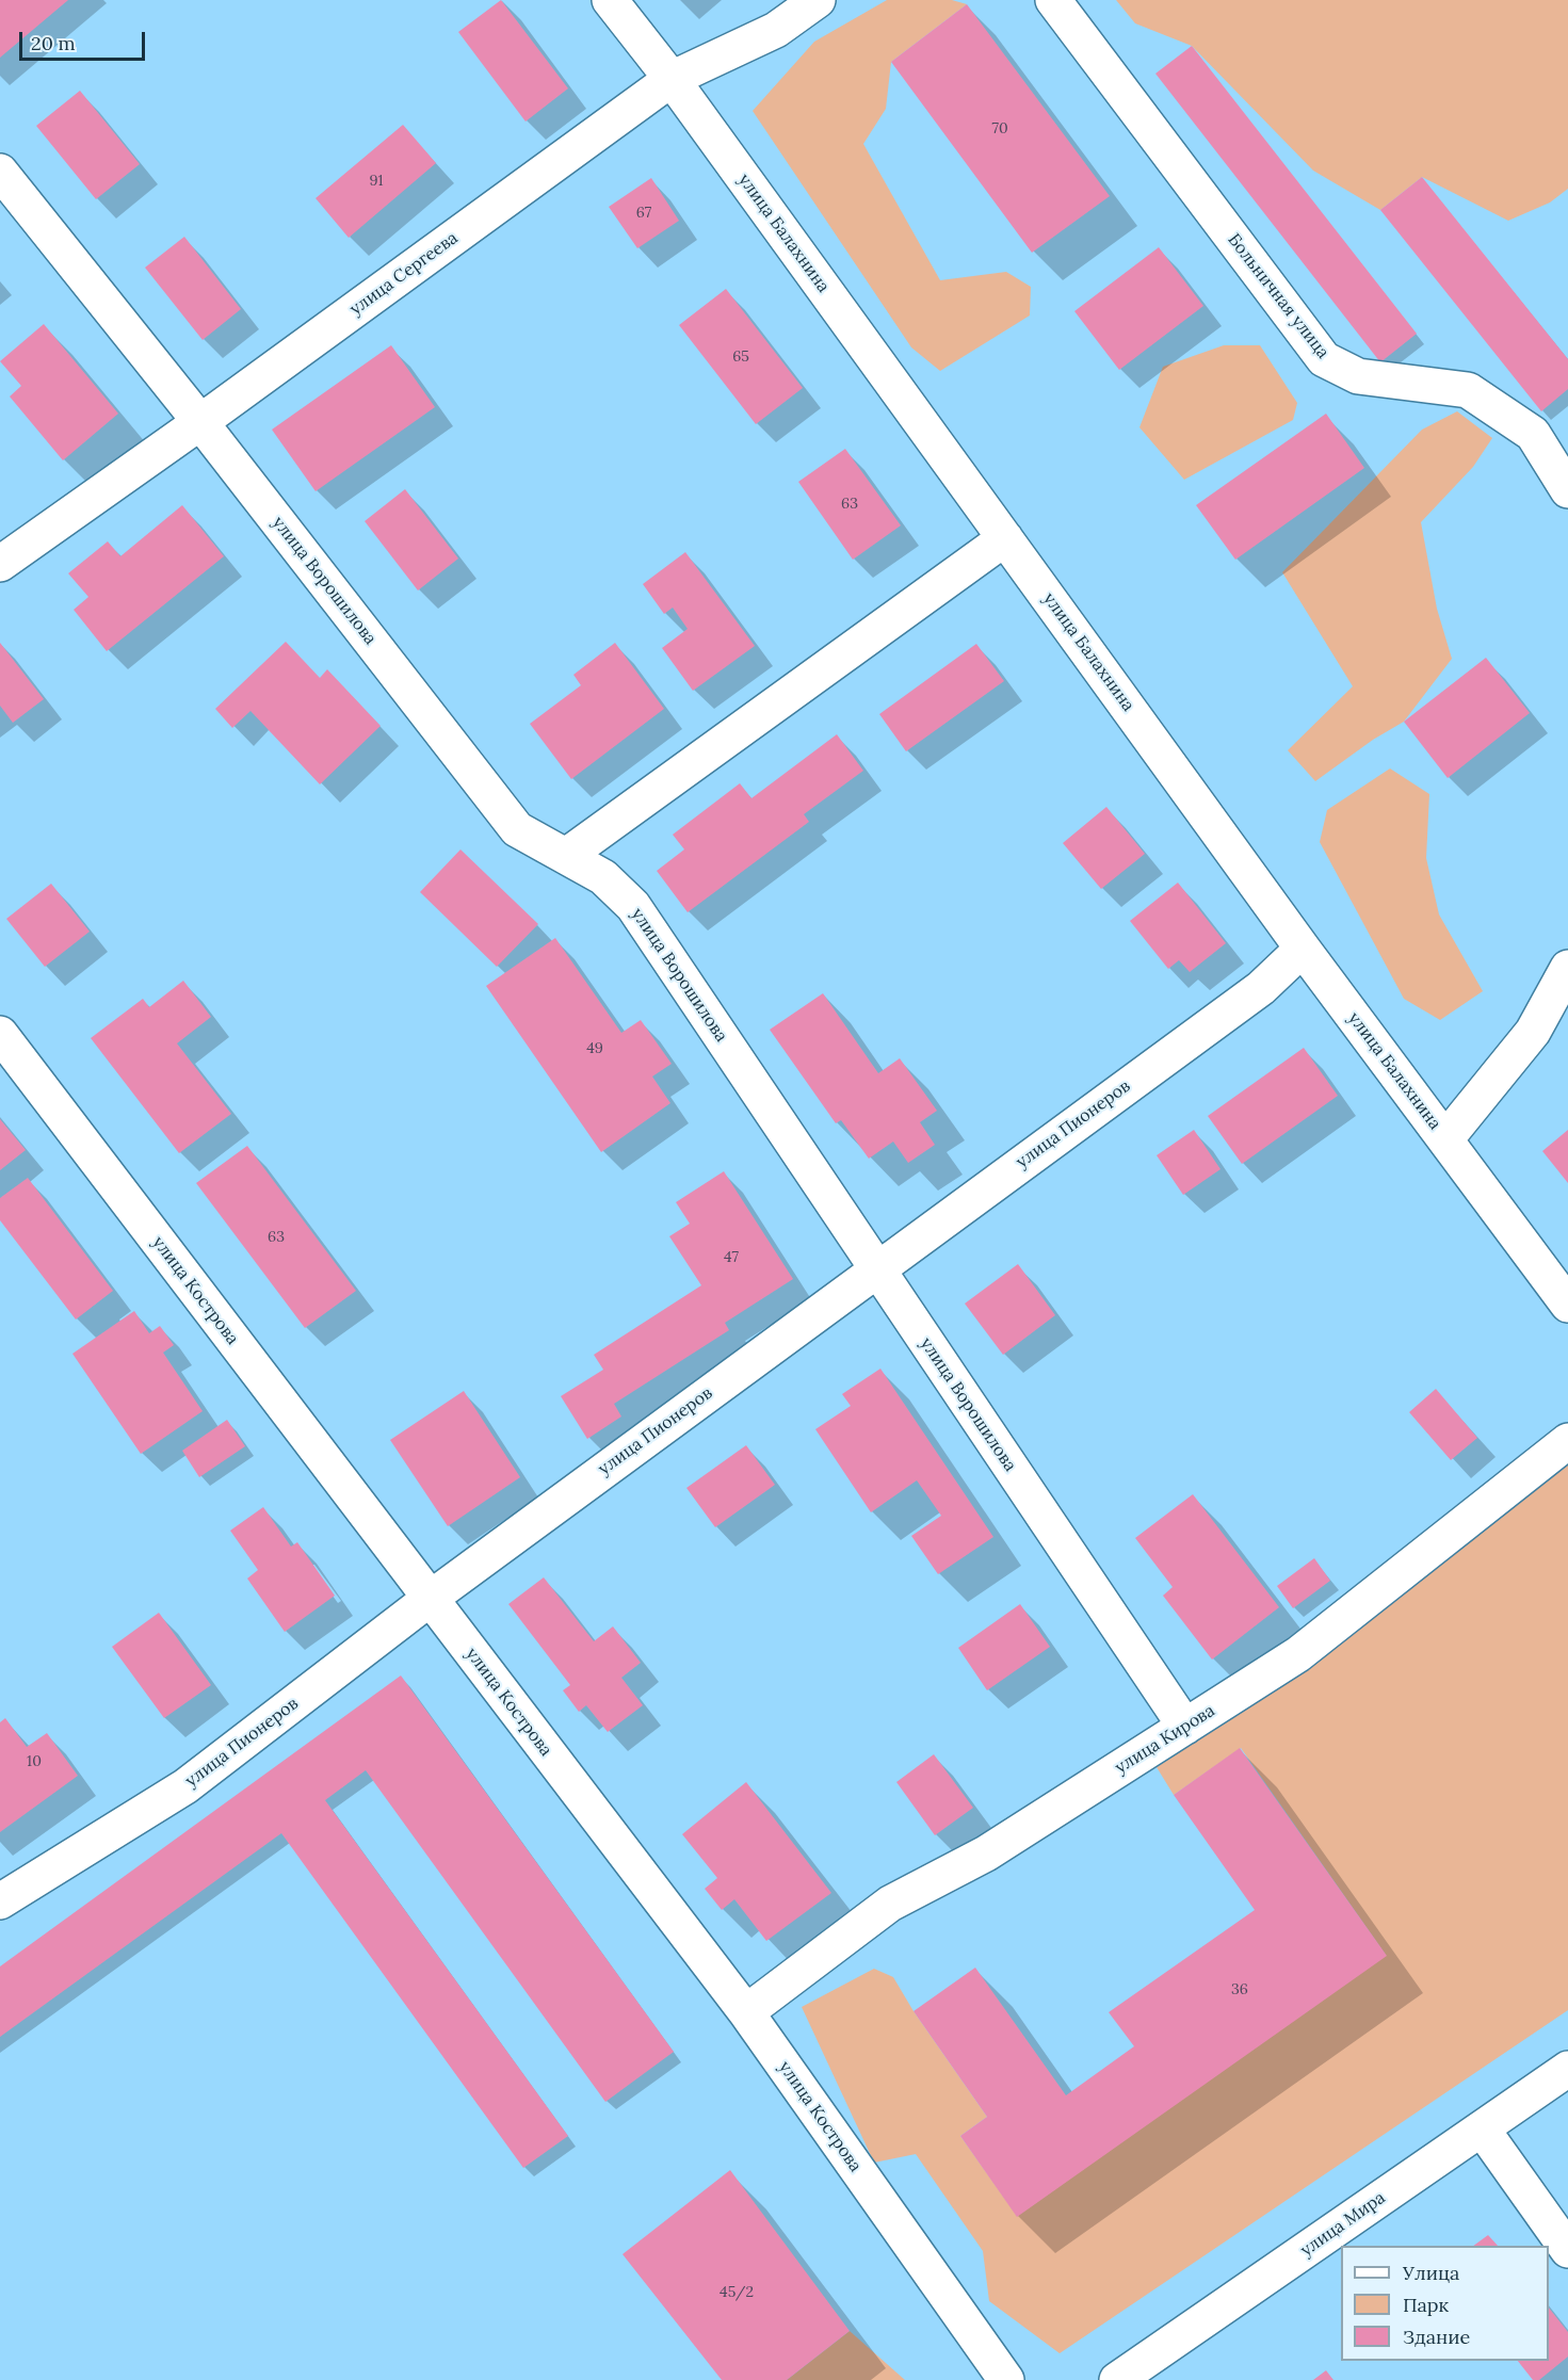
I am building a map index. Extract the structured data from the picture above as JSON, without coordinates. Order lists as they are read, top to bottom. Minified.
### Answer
{"streets":{"street":["улица Балахнина","улица Сергеева","Больничная улица","улица Ворошилова","улица Пионеров","улица Кострова","улица Кирова","улица Мира"]},"crossings":[["улица Балахнина","улица Сергеева"],["улица Балахнина","улица Пионеров"],["улица Сергеева","улица Ворошилова"],["улица Ворошилова","улица Пионеров"],["улица Ворошилова","улица Кирова"],["улица Пионеров","улица Кострова"],["улица Кострова","улица Кирова"]],"house_numbers":["70","91","67","65","63","49","63","47","10","36","45/2"],"legend":["Улица","Парк","Здание"],"scale_bar":"20 m"}
